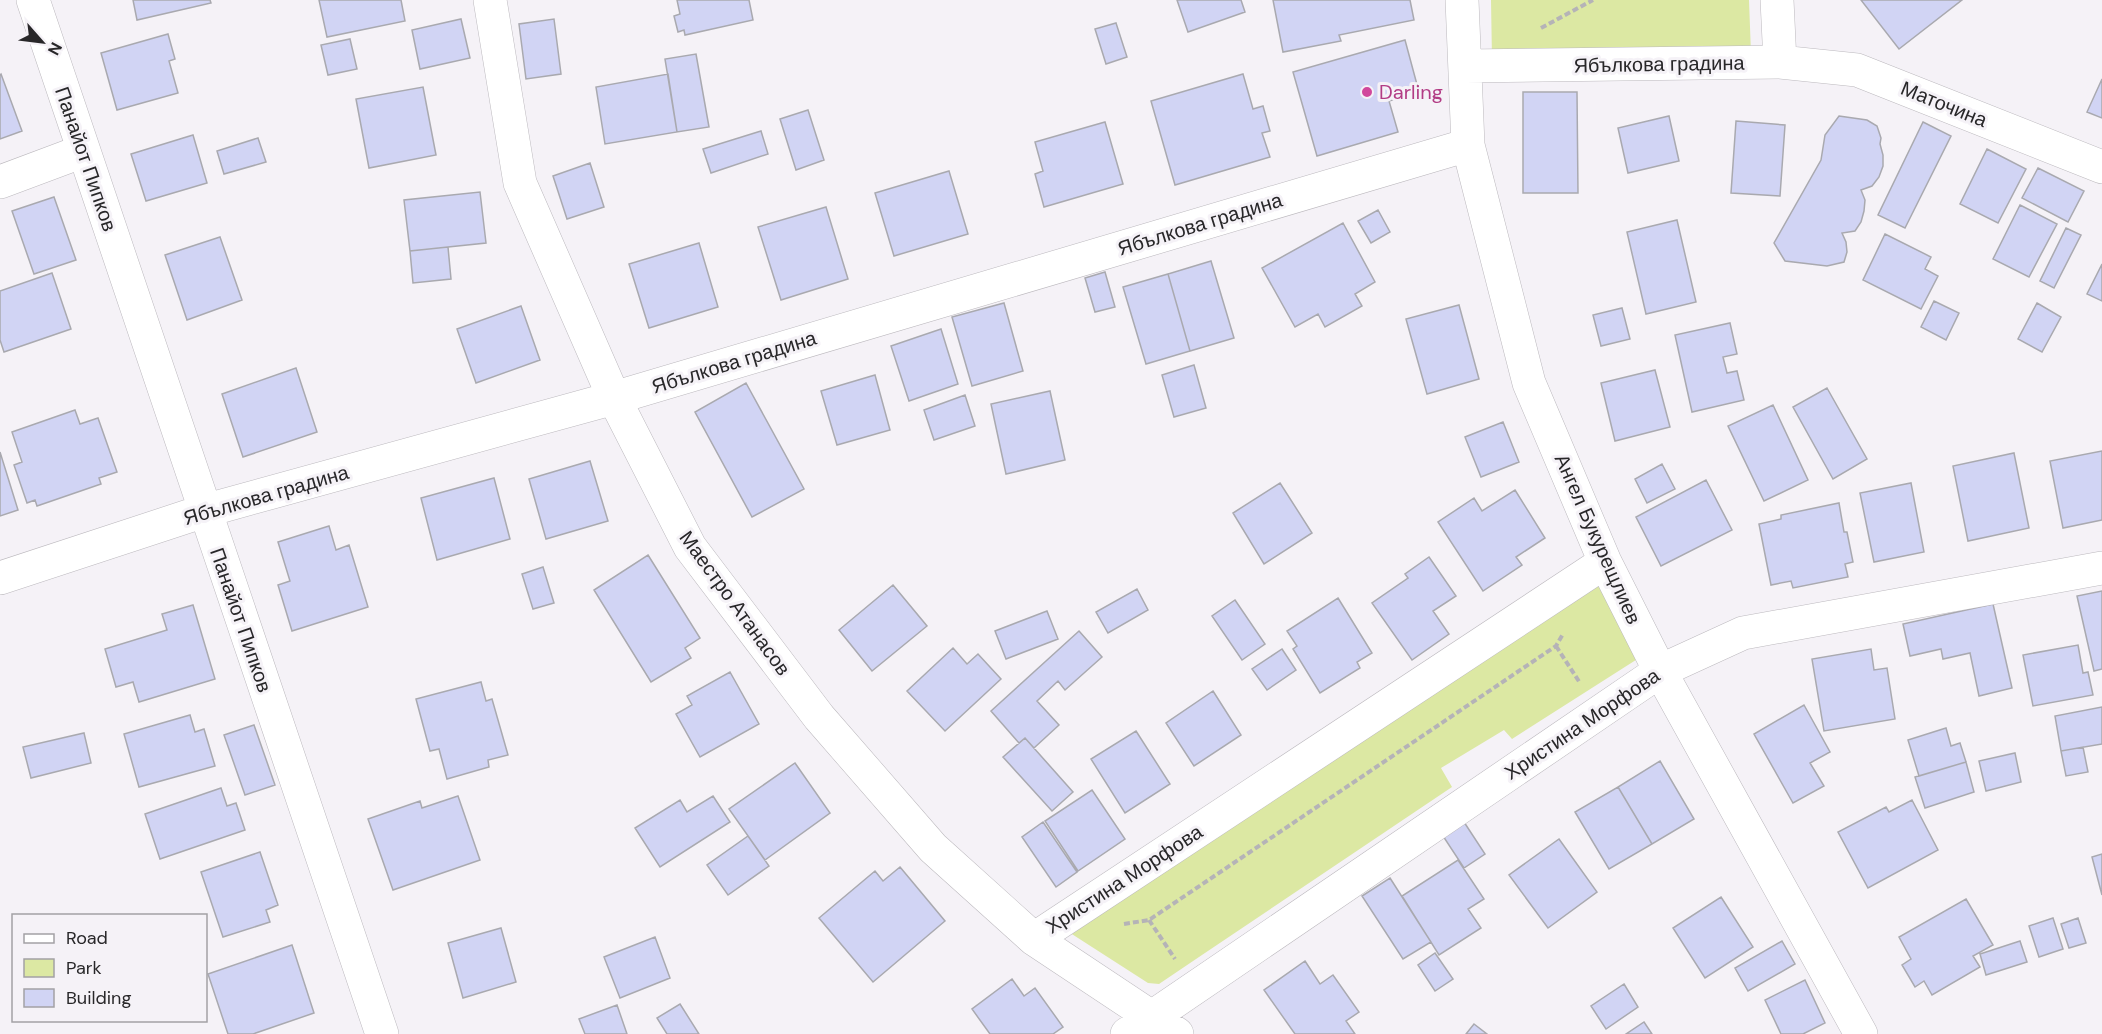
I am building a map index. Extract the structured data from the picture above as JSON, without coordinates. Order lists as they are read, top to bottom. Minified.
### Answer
{"streets":{"street":["Ябълкова градина","Маточина","Панайот Пипков","Ангел Букурещлиев","Маестро Атанасов","Христина Морфова"]},"crossings":[["Ябълкова градина","Маточина"],["Ябълкова градина","Панайот Пипков"],["Ябълкова градина","Ангел Букурещлиев"],["Ябълкова градина","Маестро Атанасов"],["Ангел Букурещлиев","Христина Морфова"],["Маестро Атанасов","Христина Морфова"]],"places":["Darling"],"legend":["Road","Park","Building"],"north":"bottom right"}
